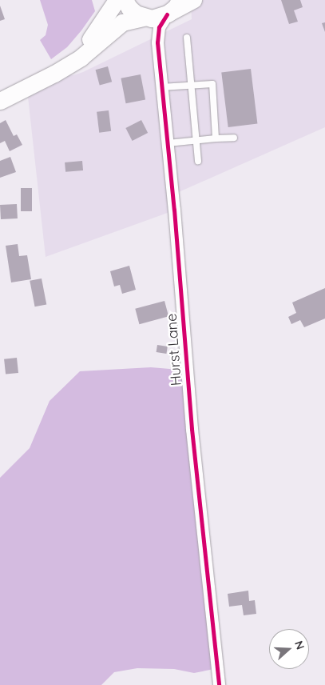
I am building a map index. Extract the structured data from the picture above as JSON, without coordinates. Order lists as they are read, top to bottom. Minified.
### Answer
{"streets":{"street":["Hurst Lane"]},"north":"right"}
